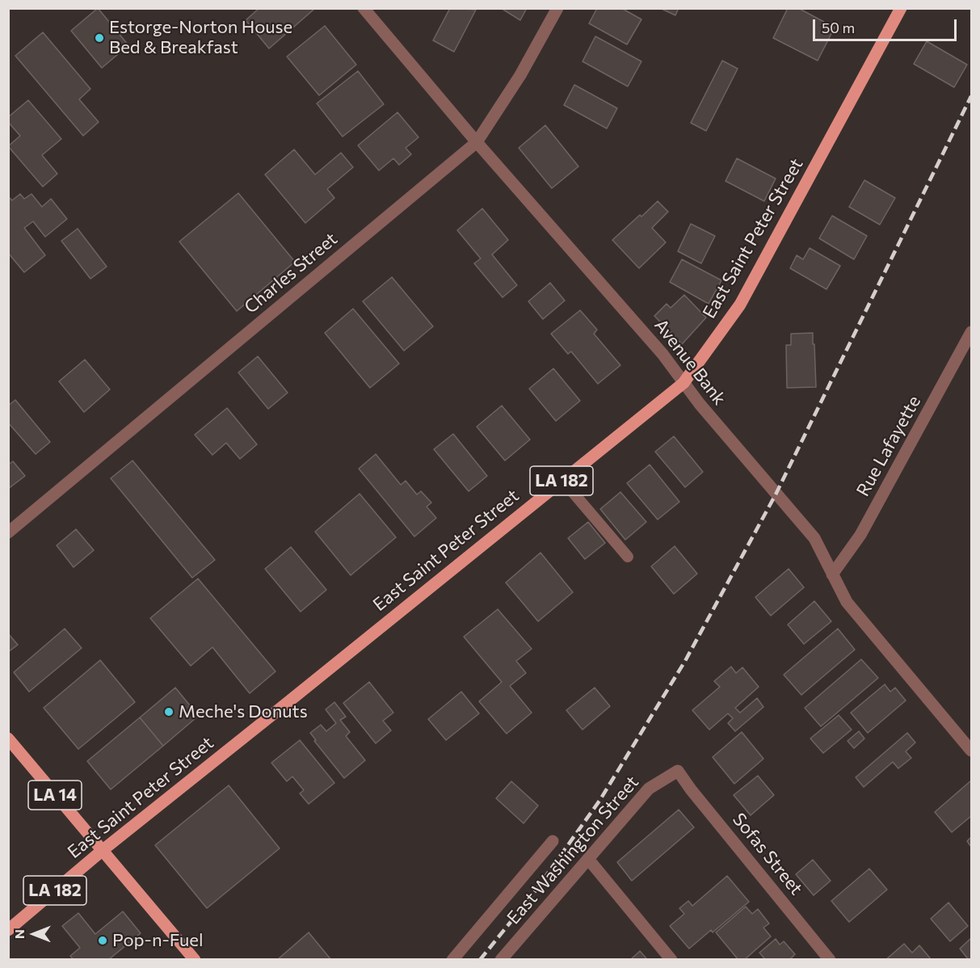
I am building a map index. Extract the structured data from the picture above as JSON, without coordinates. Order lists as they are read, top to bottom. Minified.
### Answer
{"streets":{"main road":["East Saint Peter Street","LA 182","LA 14"],"street":["Charles Street","Avenue Bank","Rue Lafayette","East Washington Street","Sofas Street"]},"crossings":[["East Saint Peter Street","Avenue Bank"],["East Saint Peter Street","LA 14"],["Charles Street","Avenue Bank"],["Avenue Bank","Rue Lafayette"],["East Washington Street","Sofas Street"]],"places":["Estorge-Norton House Bed & Breakfast","Meche's Donuts","Pop-n-Fuel"],"scale_bar":"50 m","north":"left"}
